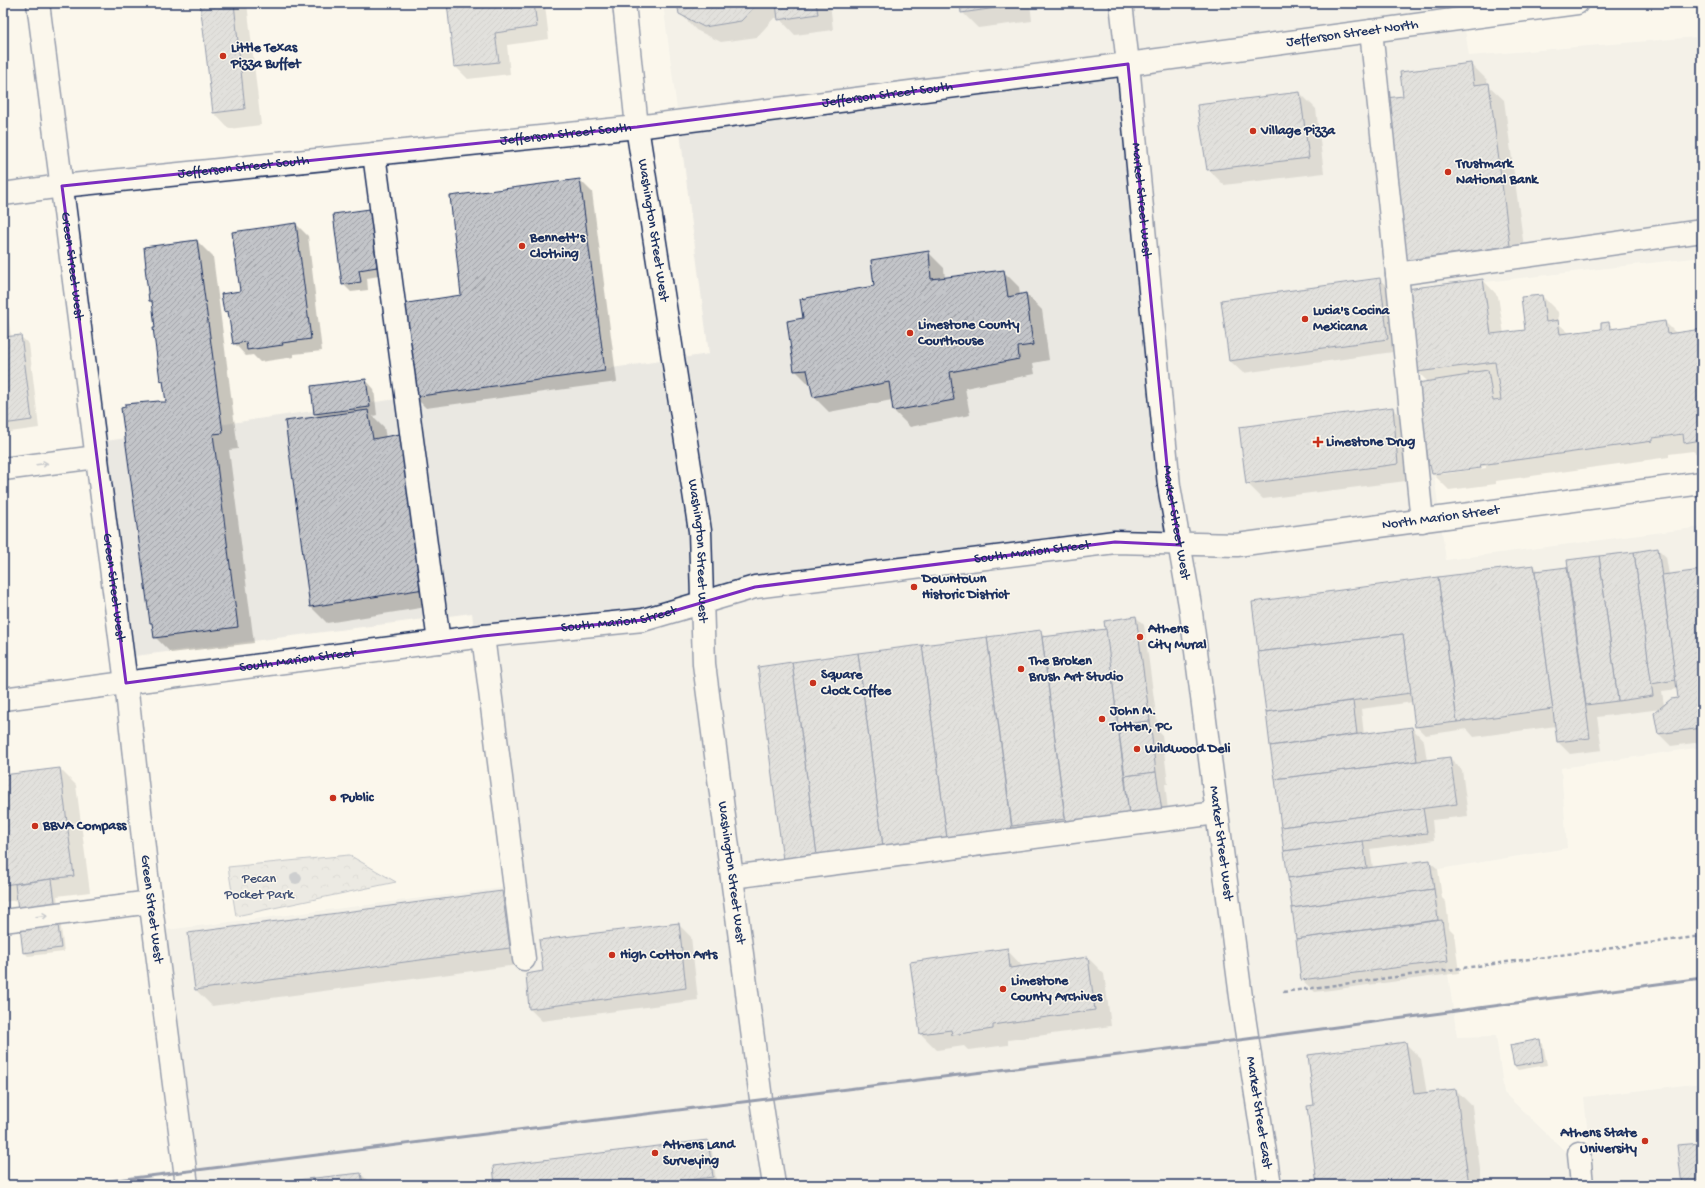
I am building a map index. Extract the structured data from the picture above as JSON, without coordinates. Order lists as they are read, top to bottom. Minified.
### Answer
{"streets":{"street":["Jefferson Street North","Jefferson Street South","Market Street West","Washington Street West","Green Street West","North Marion Street","South Marion Street","Market Street East"]},"crossings":[["Jefferson Street North","Jefferson Street South"],["Jefferson Street North","Market Street West"],["Jefferson Street South","Market Street West"],["Jefferson Street South","Washington Street West"],["Jefferson Street South","Green Street West"],["Market Street West","North Marion Street"],["Market Street West","South Marion Street"],["Market Street West","Market Street East"],["Washington Street West","South Marion Street"],["Green Street West","South Marion Street"],["North Marion Street","South Marion Street"]],"parks":["Pecan Pocket Park"],"places":{"other":["Little Texas Pizza Buffet","Village Pizza","Trustmark National Bank","Bennett's Clothing","Lucia's Cocina Mexicana","Limestone County Courthouse","Downtown Historic District","Athens City Mural","The Broken Brush Art Studio","Square Clock Coffee","John M. Totten, PC","Wildwood Deli","Public","BBVA Compass","High Cotton Arts","Limestone County Archives","Athens State University","Athens Land Surveying"],"health":["Limestone Drug"]}}
